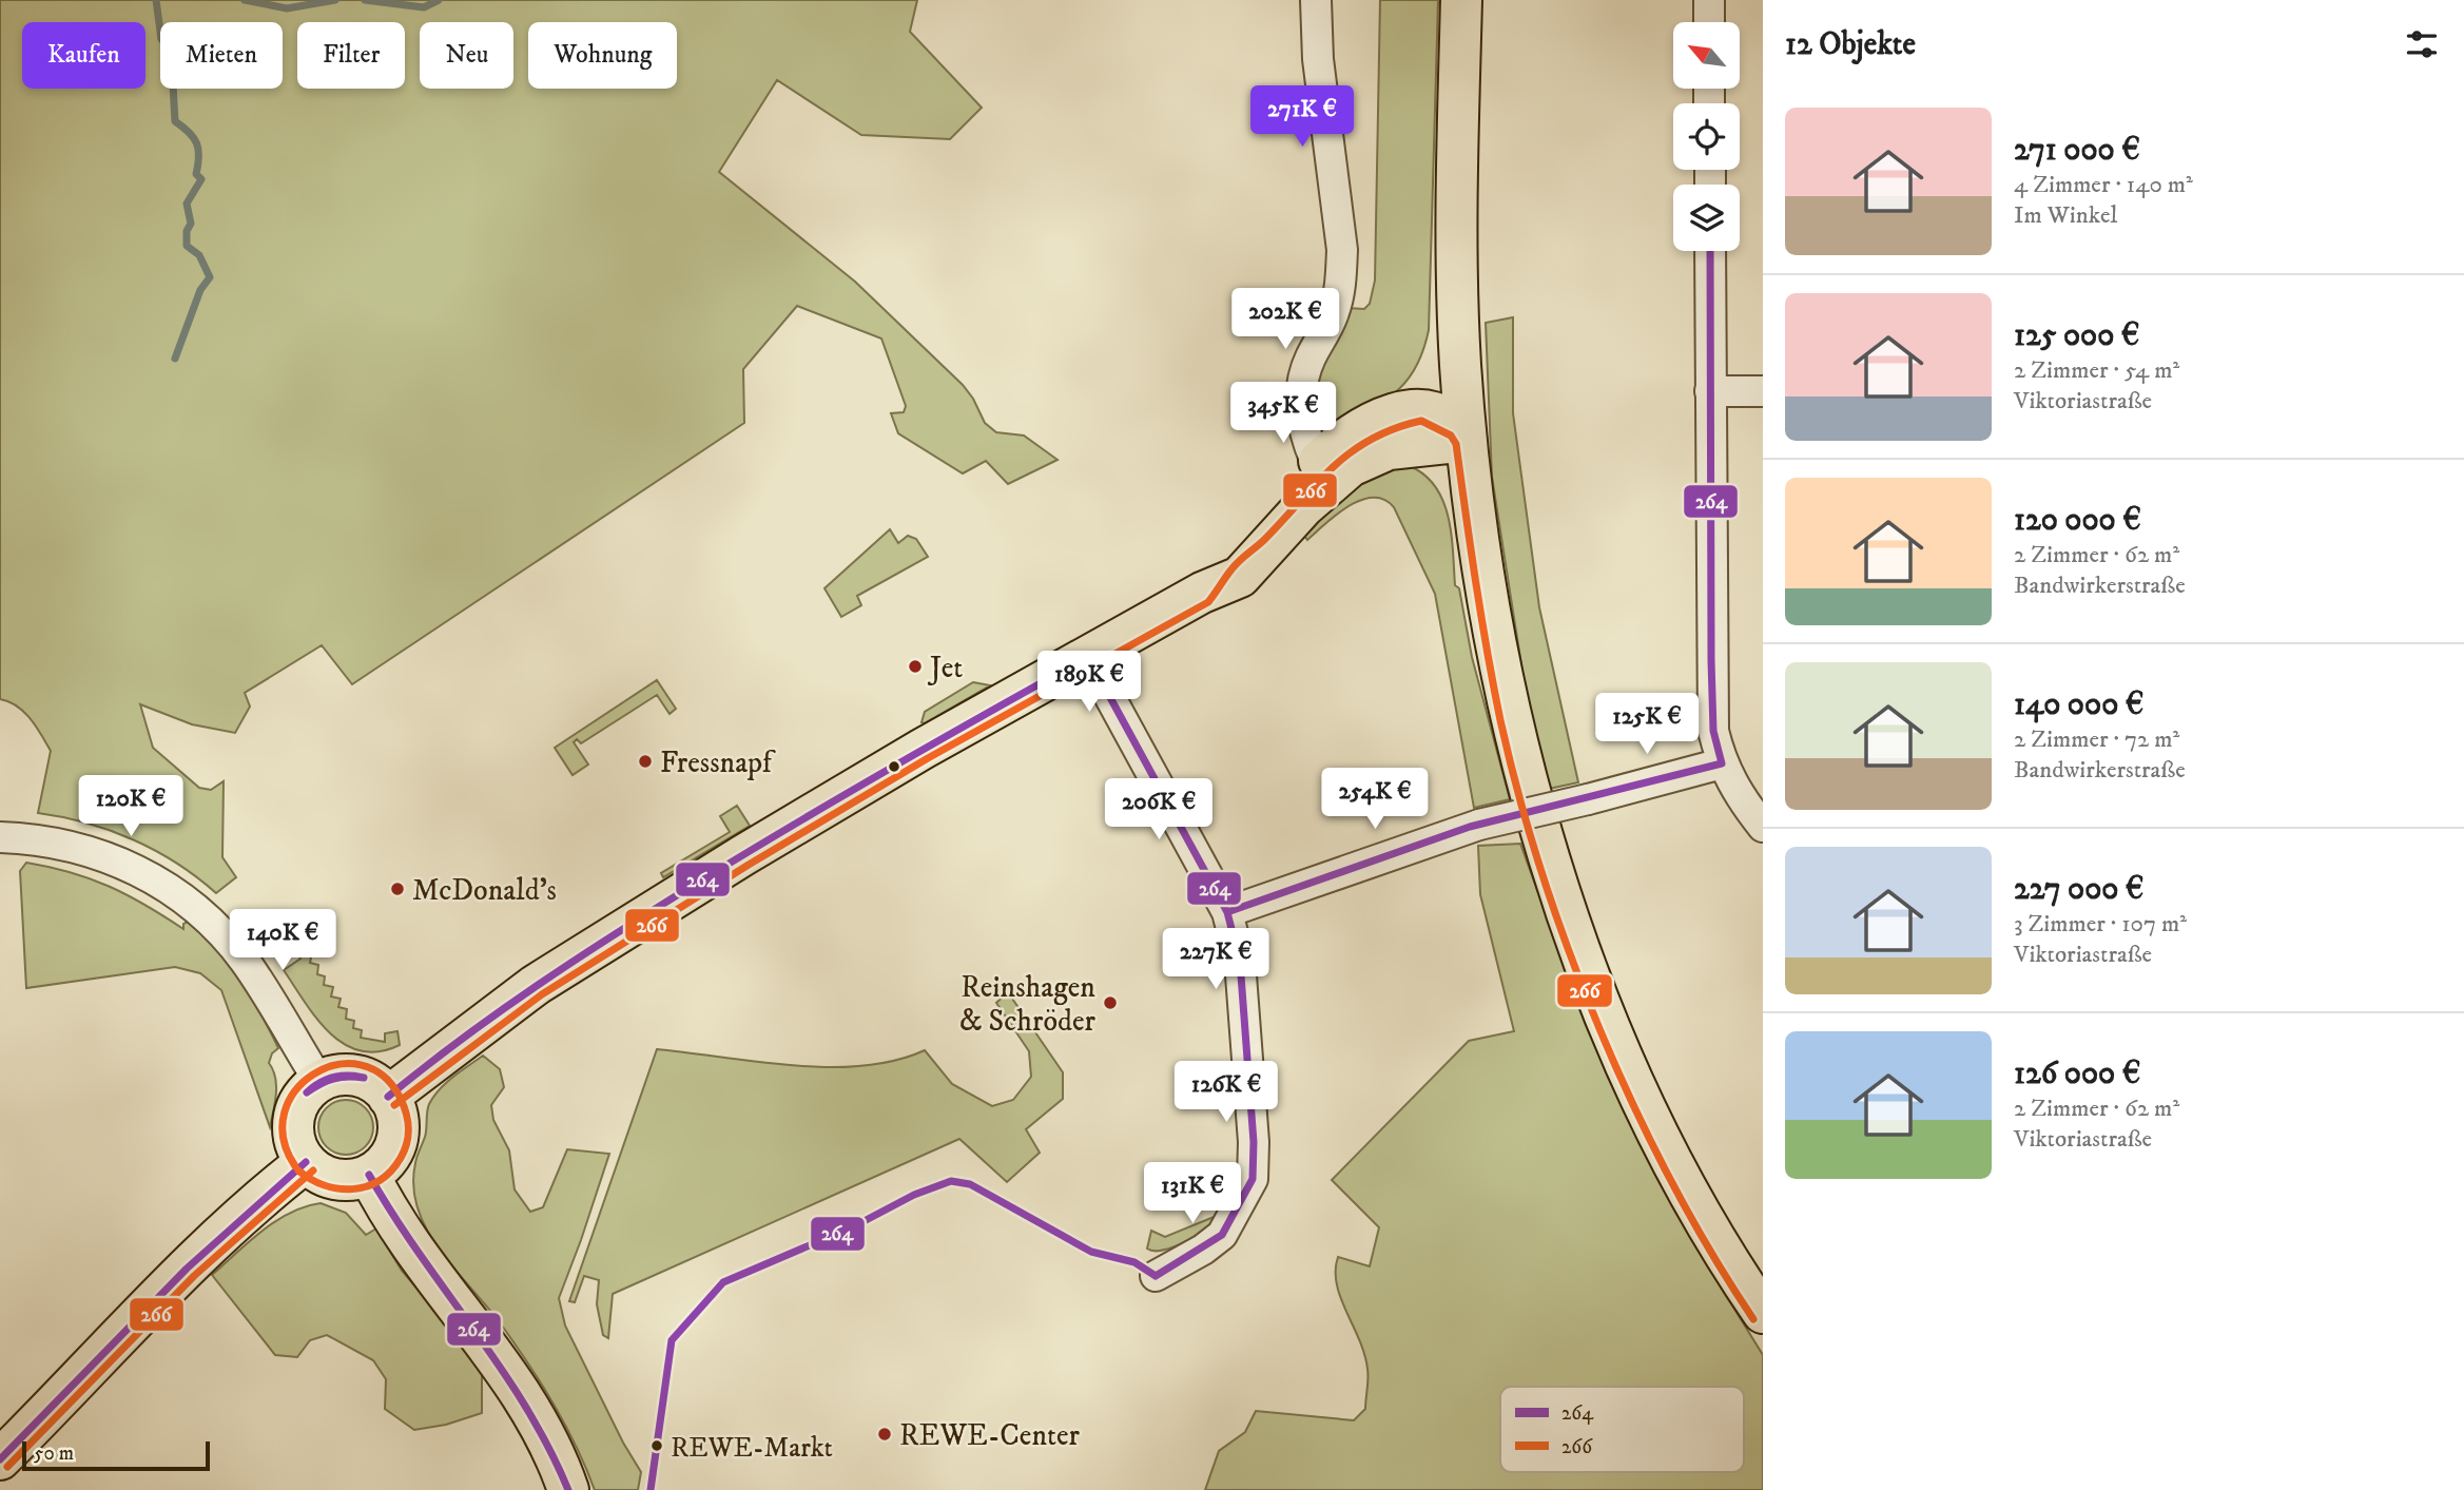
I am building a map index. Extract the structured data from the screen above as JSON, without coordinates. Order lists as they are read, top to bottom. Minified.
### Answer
{"places":["Jet","Fressnapf","McDonald's","Reinshagen & Schröder","REWE-Center","REWE-Markt"],"lines":["transit line 264","transit line 266"],"legend":["264","266"],"scale_bar":"50 m","north":"top left","page":{"heading":"12 Objekte","chip":["Kaufen","Mieten","Filter","Neu","Wohnung"],"price":["271K €","202K €","345K €","189K €","125K €","254K €","120K €","206K €","140K €","227K €","126K €","131K €"],"list":[{"name":"271 000 €","note":"4 Zimmer · 140 m² · Im Winkel"},{"name":"125 000 €","note":"2 Zimmer · 54 m² · Viktoriastraße"},{"name":"120 000 €","note":"2 Zimmer · 62 m² · Bandwirkerstraße"},{"name":"140 000 €","note":"2 Zimmer · 72 m² · Bandwirkerstraße"},{"name":"227 000 €","note":"3 Zimmer · 107 m² · Viktoriastraße"},{"name":"126 000 €","note":"2 Zimmer · 62 m² · Viktoriastraße"}],"scale":"50 m"}}
